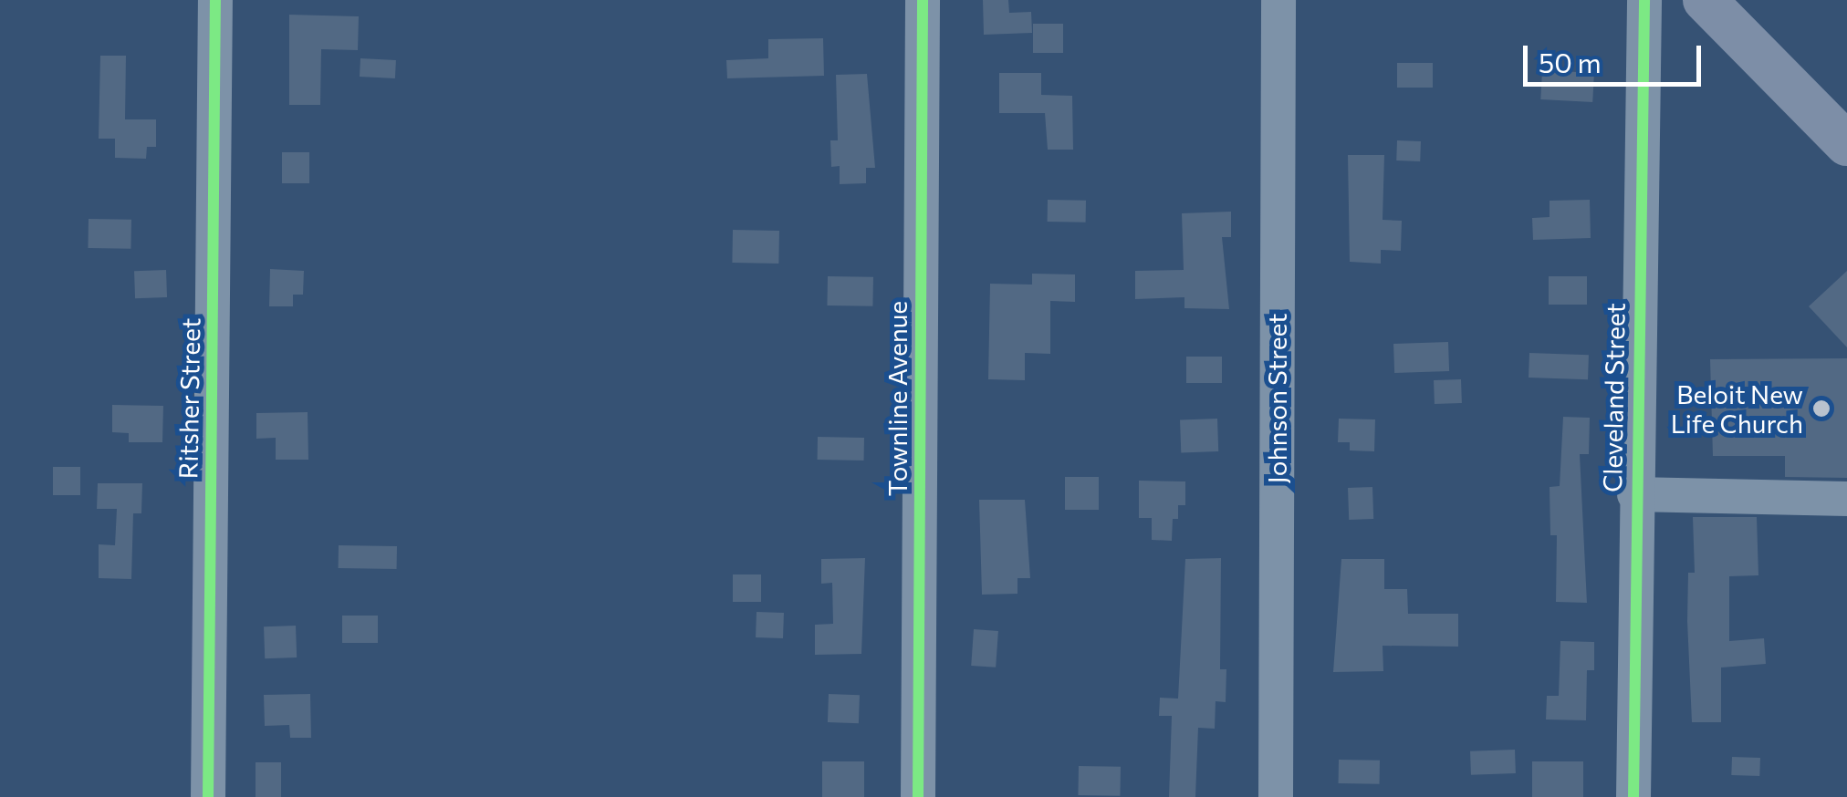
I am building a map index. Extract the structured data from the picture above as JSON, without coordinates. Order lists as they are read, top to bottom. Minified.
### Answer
{"streets":{"street":["Cleveland Street","Ritsher Street","Townline Avenue","Johnson Street"]},"places":["Beloit New Life Church"],"scale_bar":"50 m"}
